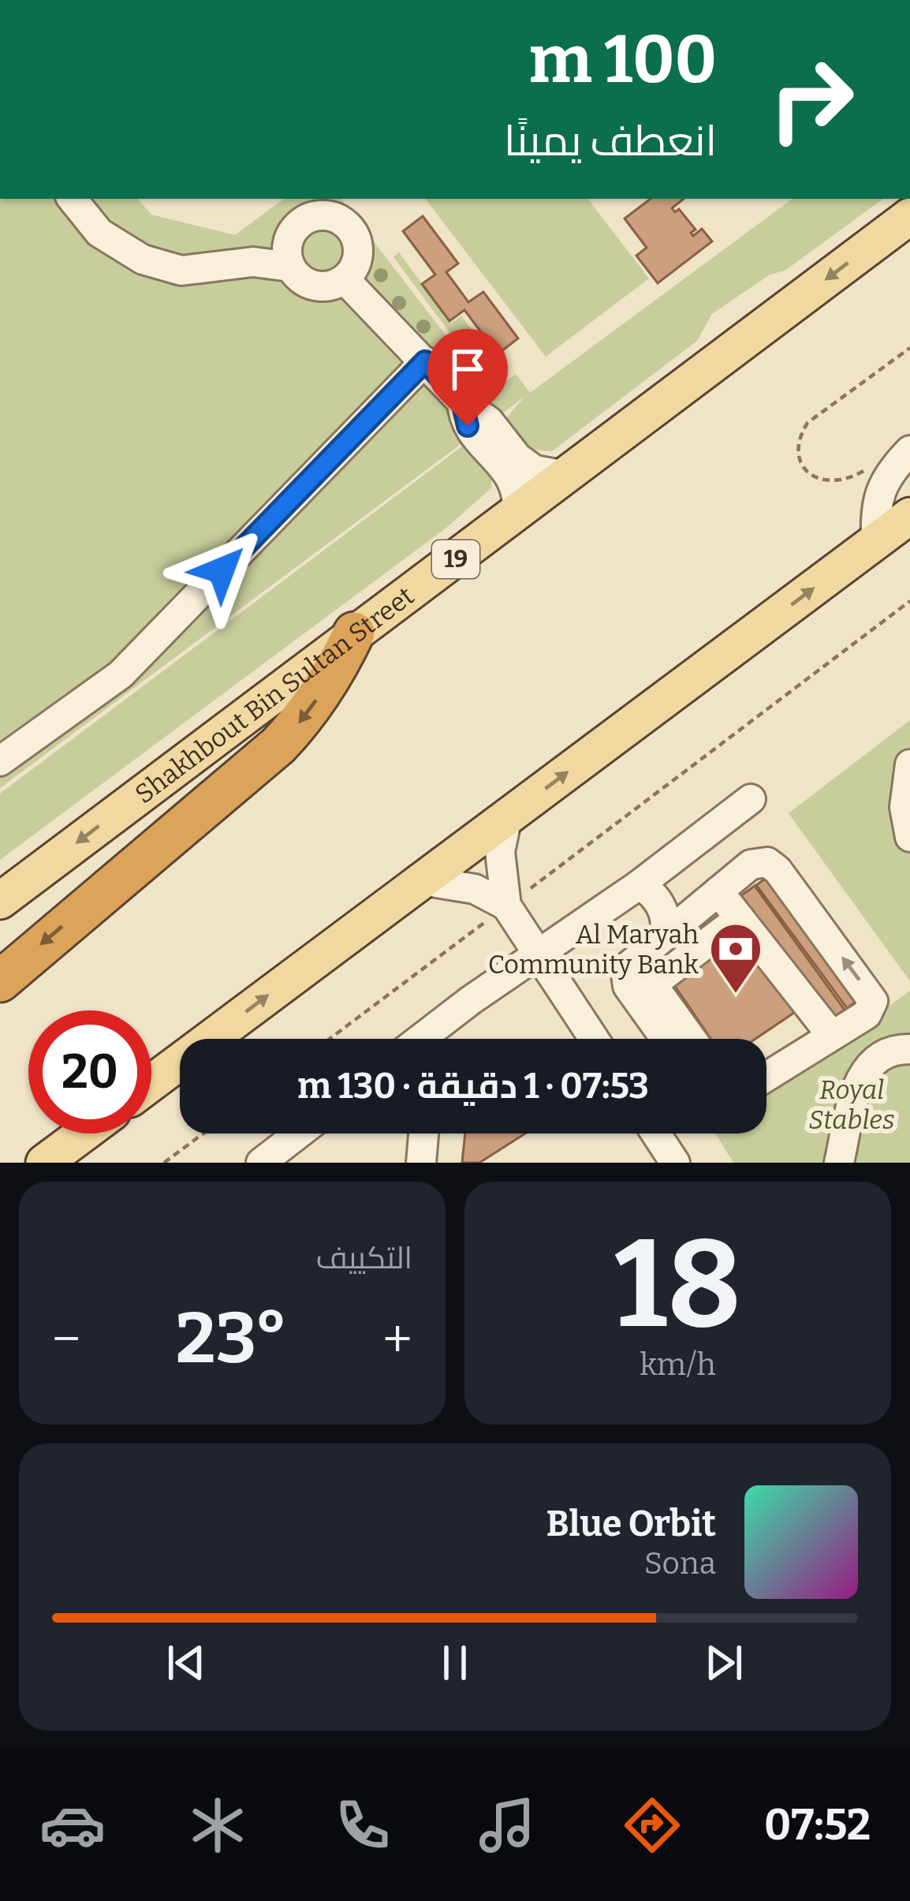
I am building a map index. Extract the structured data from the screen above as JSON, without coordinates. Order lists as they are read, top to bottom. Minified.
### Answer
{"streets":{"main road":["19","Shakhbout Bin Sultan Street"]},"parks":["Royal Stables"],"places":{"bank":["Al Maryah Community Bank"]},"page":{"turn":["100 m","انعطف يمينًا"],"limit":"20","trip":"07:53 · 1 دقيقة · 130 m","tile":[["18","km/h"],"التكييف"],"heat":["−","23°","+"],"song":["Blue Orbit","Sona"],"tabs":"07:52"}}
